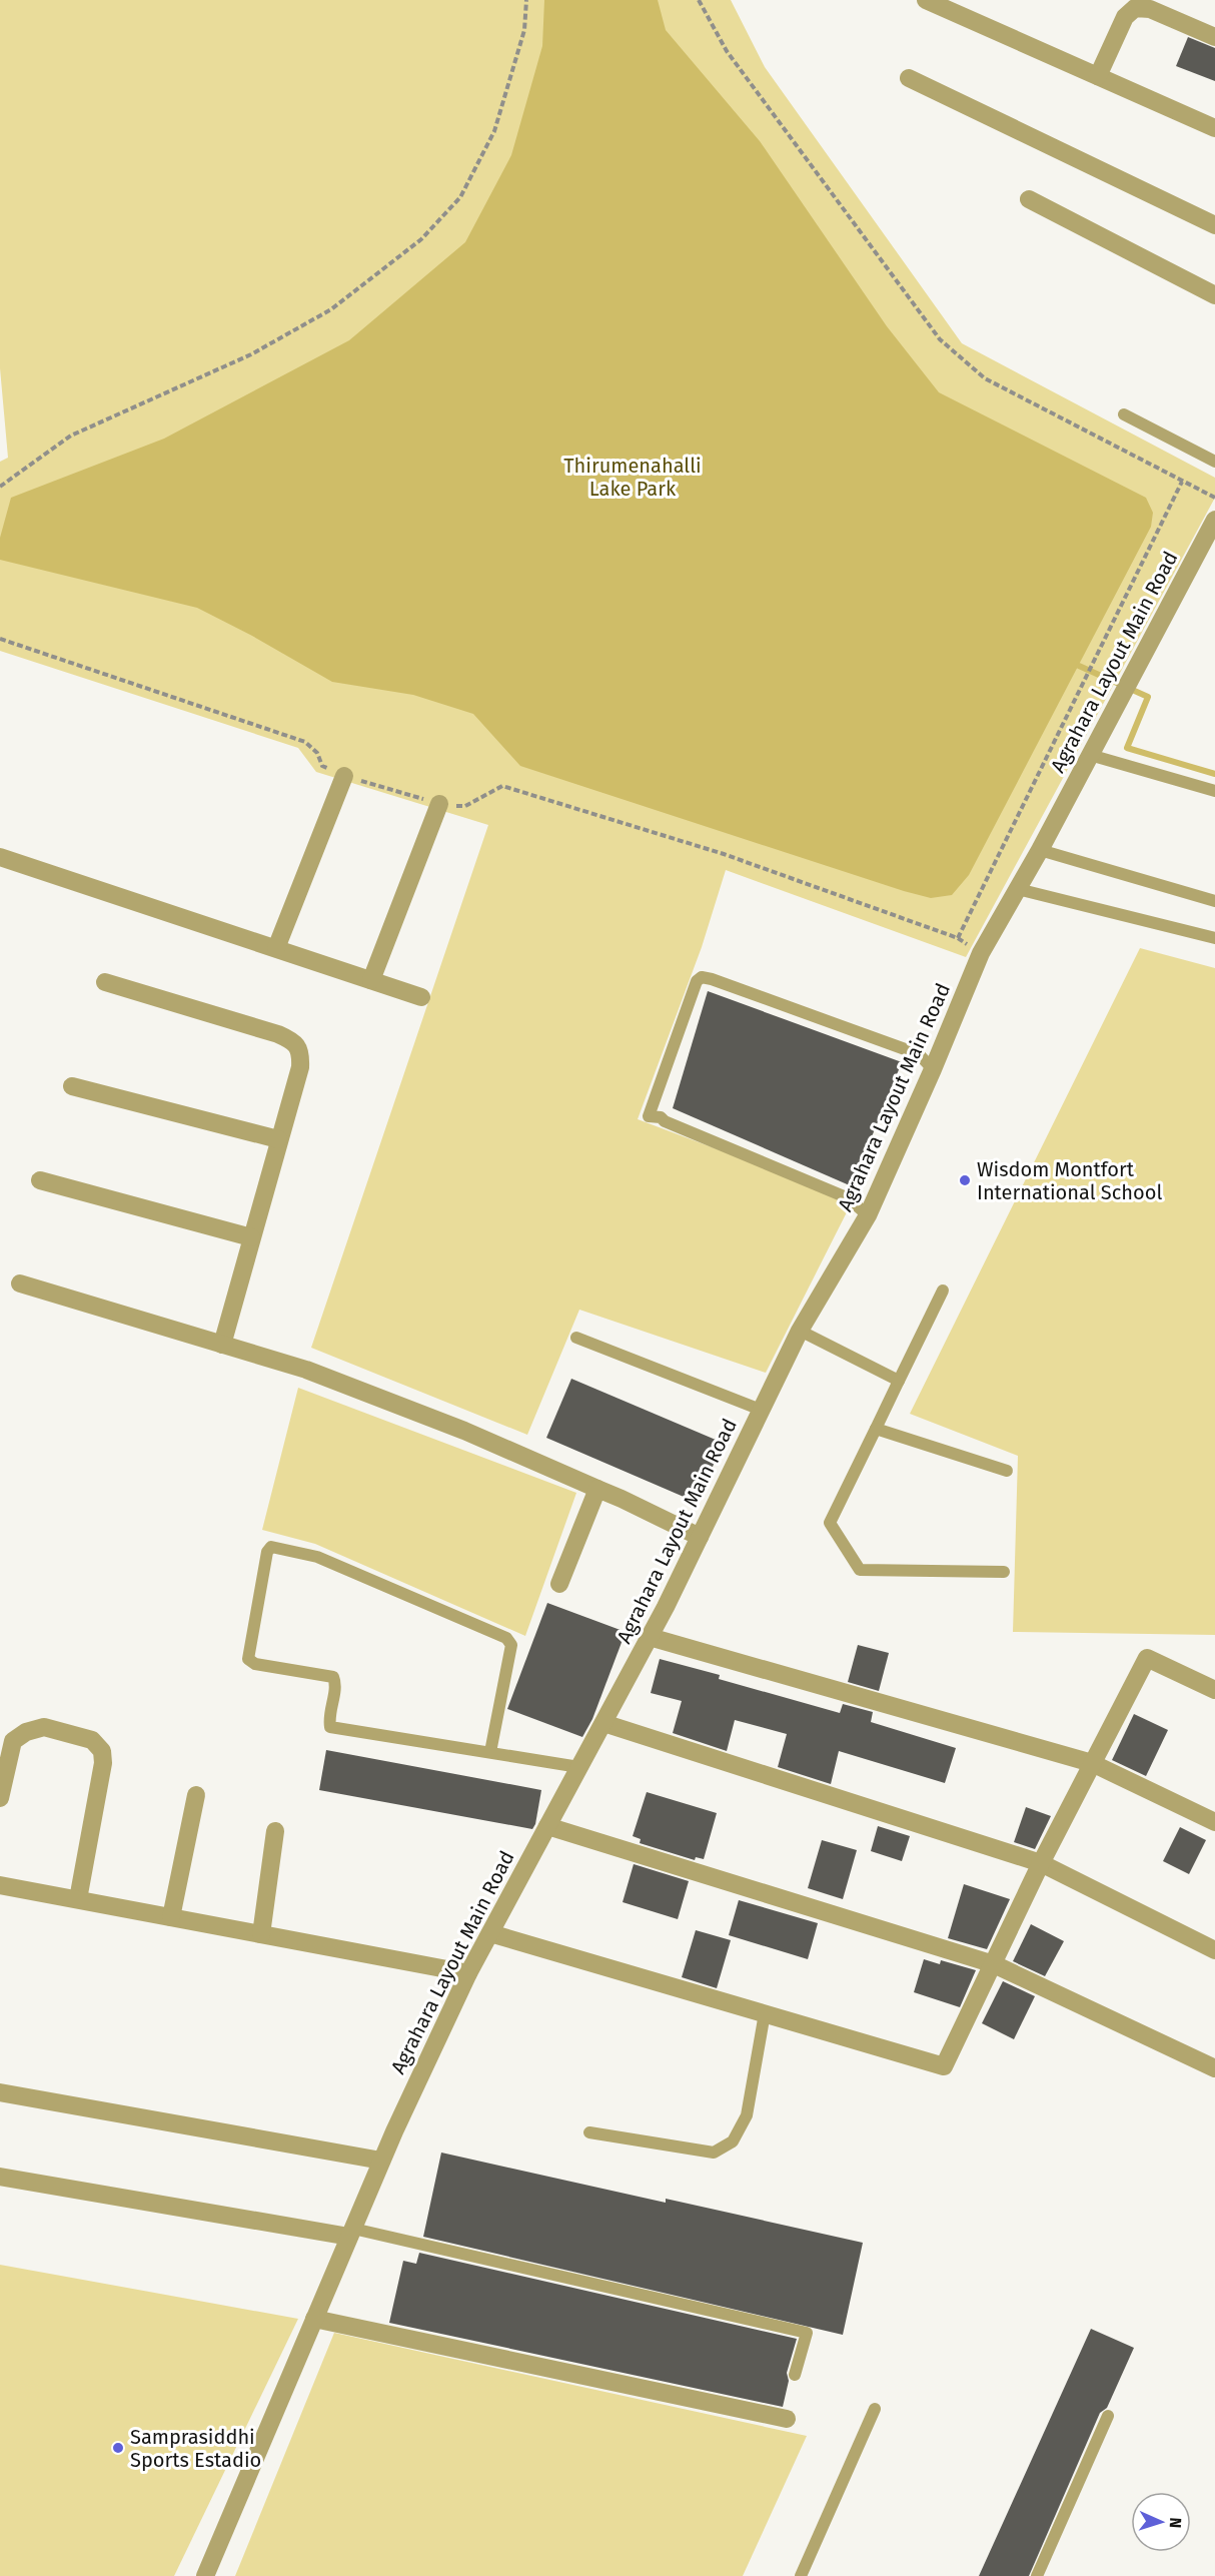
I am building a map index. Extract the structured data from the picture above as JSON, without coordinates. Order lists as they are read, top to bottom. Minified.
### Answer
{"streets":{"street":["Agrahara Layout Main Road"]},"parks":["Thirumenahalli Lake Park"],"places":["Wisdom Montfort International School","Samprasiddhi Sports Estadio"],"north":"right"}
